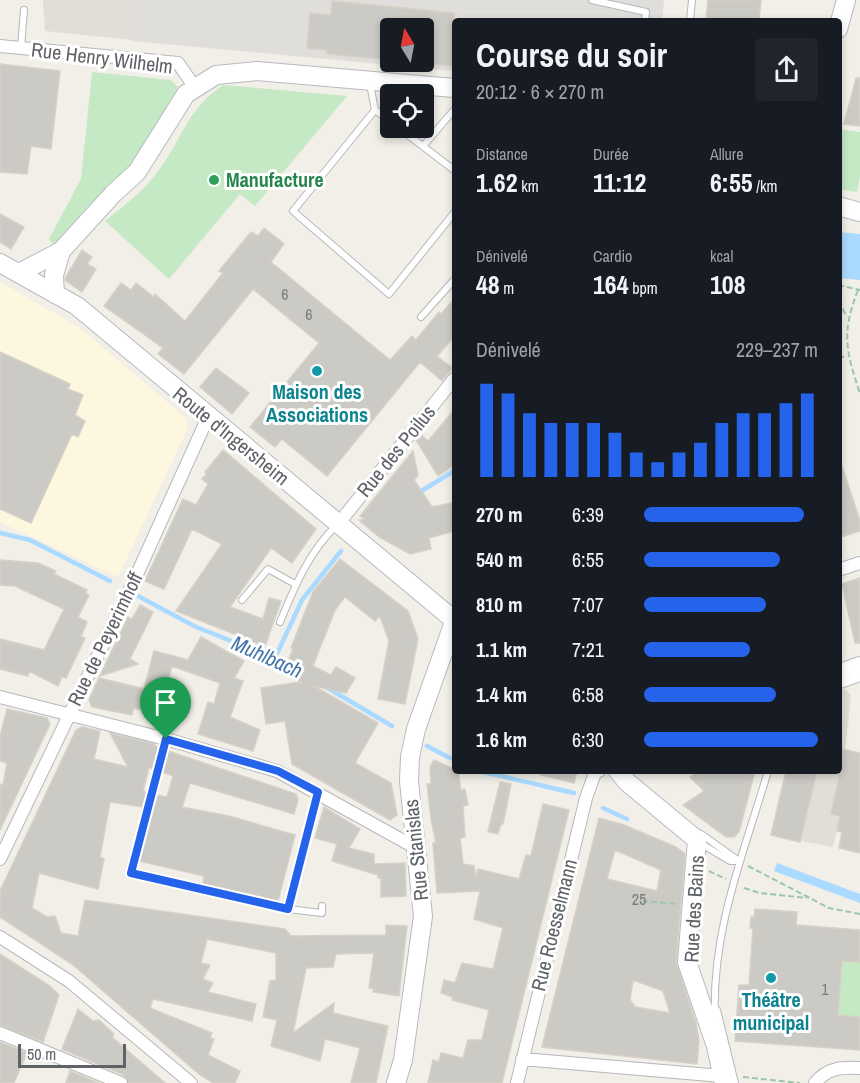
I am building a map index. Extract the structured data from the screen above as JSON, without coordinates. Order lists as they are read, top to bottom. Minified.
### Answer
{"streets":{"main road":["Rue Henry Wilhelm","Route d'Ingersheim","Rue Stanislas","Rue des Bains"],"street":["Rue des Poilus","Rue de Peyerimhoff","Rue Roesselmann"]},"crossings":[["Rue Henry Wilhelm","Route d'Ingersheim"],["Route d'Ingersheim","Rue des Poilus"],["Route d'Ingersheim","Rue de Peyerimhoff"]],"water":["Muhlbach"],"places":["Manufacture","Maison des Associations","Théâtre municipal"],"house_numbers":["6","6","25","1"],"scale_bar":"50 m","north":"top","page":{"heading":["Course du soir","20:12 · 6 × 270 m"],"stats":[["Distance","1.62 km"],["Durée","11:12"],["Allure","6:55 /km"],["Dénivelé","48 m"],["Cardio","164 bpm"],["kcal","108"]],"chart":["Dénivelé","229–237 m"],"list":[{"name":"270 m","note":"6:39"},{"name":"540 m","note":"6:55"},{"name":"810 m","note":"7:07"},{"name":"1.1 km","note":"7:21"},{"name":"1.4 km","note":"6:58"},{"name":"1.6 km","note":"6:30"}],"scale":"50 m"}}
